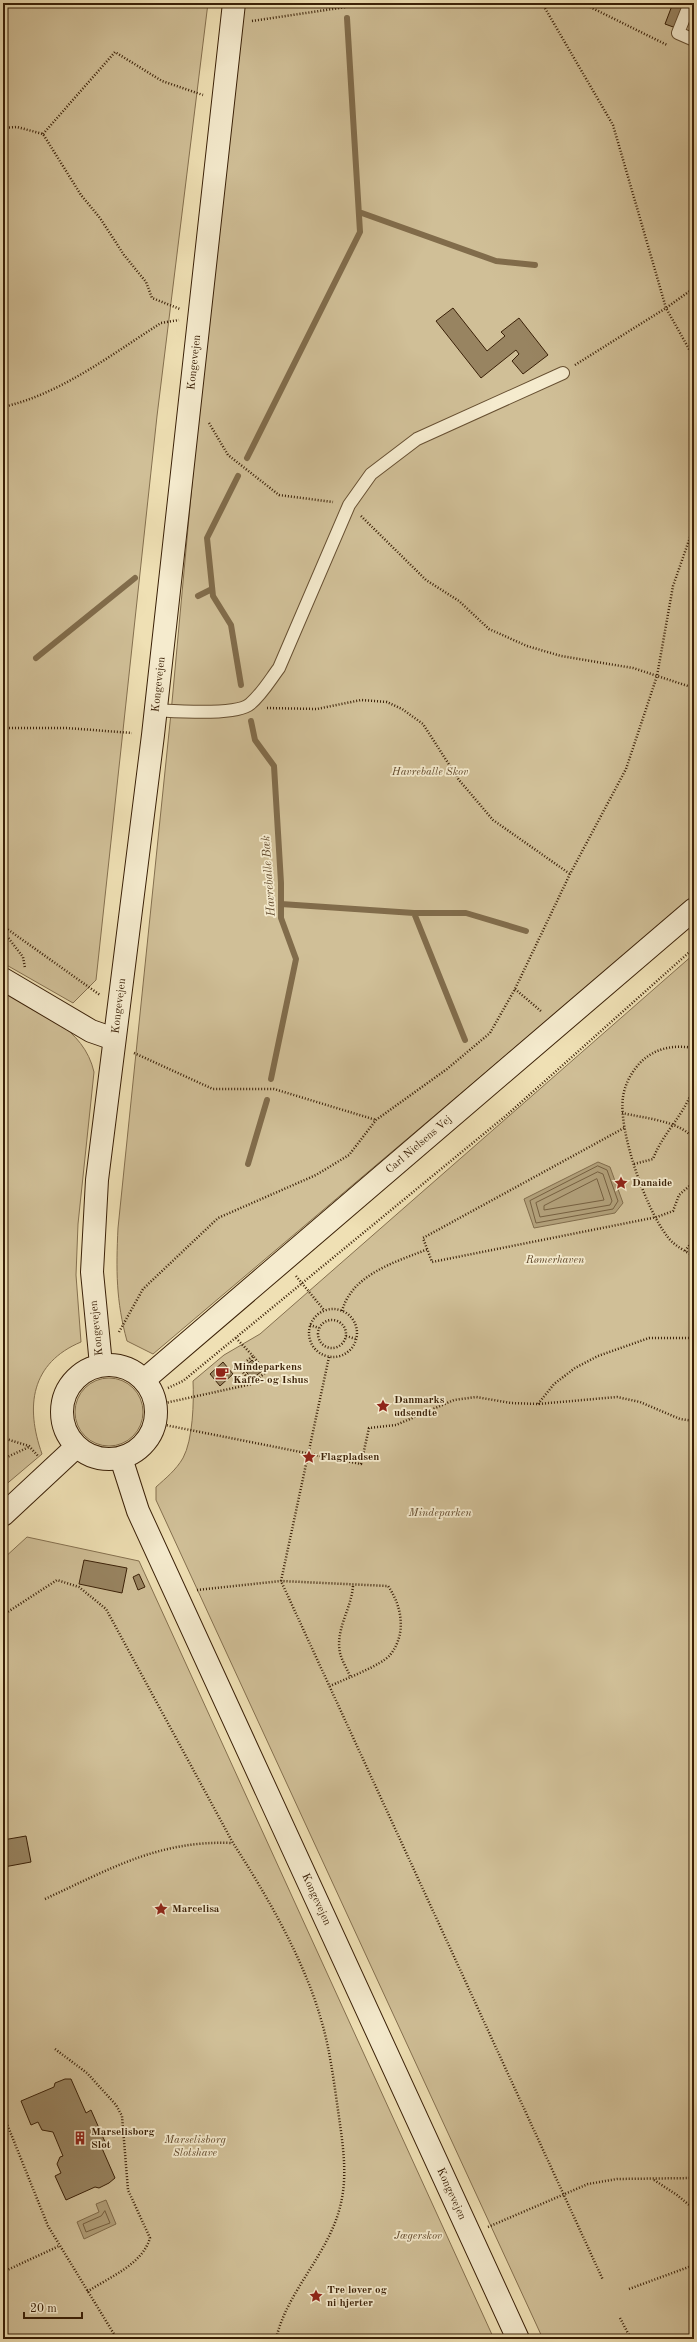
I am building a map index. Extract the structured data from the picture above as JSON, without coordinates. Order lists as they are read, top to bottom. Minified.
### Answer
{"streets":{"street":["Kongevejen","Carl Nielsens Vej"]},"crossings":[["Kongevejen","Carl Nielsens Vej"]],"water":["Havreballe Bæk"],"parks":["Havreballe Skov","Rømerhaven","Mindeparken","Marselisborg Slotshave","Jægerskov"],"places":{"place":["Danaide","Danmarks udsendte","Flagpladsen","Marcelisa","Tre løver og ni hjerter"],"cafe":["Mindeparkens Kaffe- og Ishus"],"building":["Marselisborg Slot"]},"scale_bar":"20 m"}
